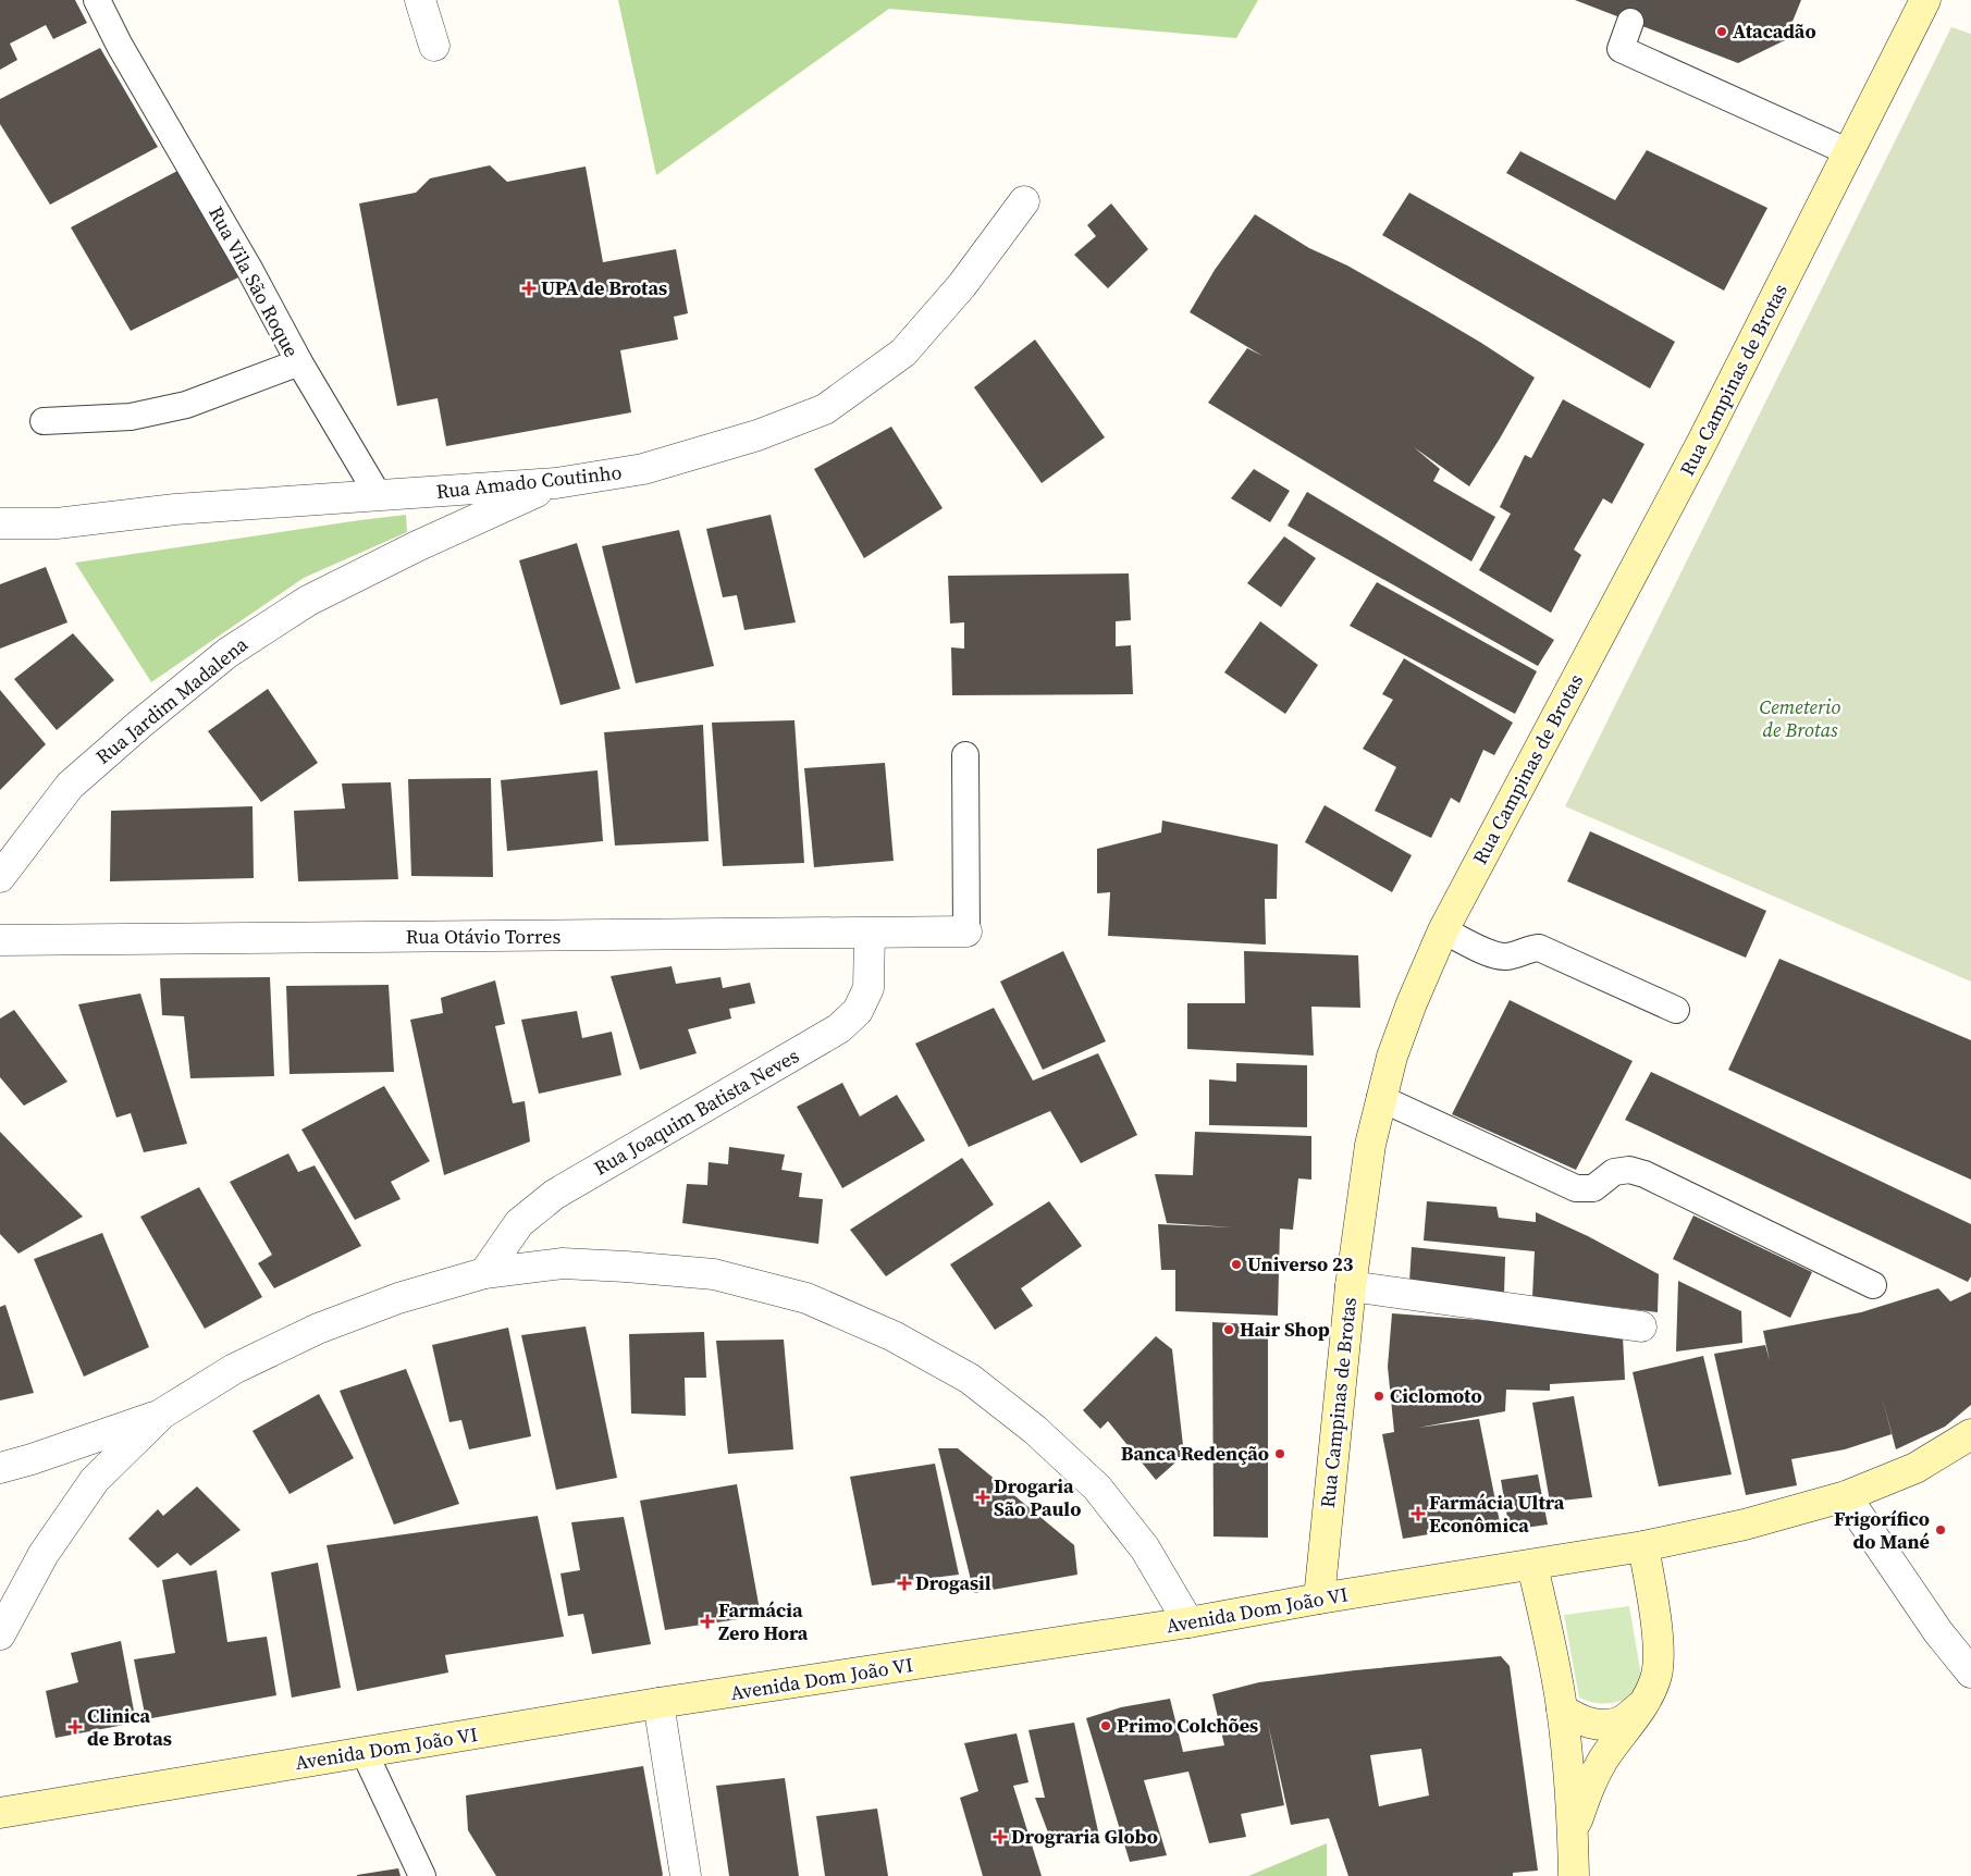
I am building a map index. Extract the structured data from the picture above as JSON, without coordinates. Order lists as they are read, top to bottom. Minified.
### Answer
{"streets":{"main road":["Rua Campinas de Brotas","Avenida Dom João VI"],"street":["Rua Amado Coutinho","Rua Jardim Madalena","Rua Otávio Torres","Rua Joaquim Batista Neves"],"lane":["Rua Vila São Roque"]},"crossings":[["Rua Campinas de Brotas","Avenida Dom João VI"],["Rua Amado Coutinho","Rua Jardim Madalena"],["Rua Otávio Torres","Rua Joaquim Batista Neves"]],"parks":["Cemeterio de Brotas"],"places":{"other":["Atacadão","Universo 23","Hair Shop","Ciclomoto","Banca Redenção","Frigorífico do Mané","Primo Colchões"],"health":["UPA de Brotas","Drogaria São Paulo","Farmácia Ultra Econômica","Drogasil","Farmácia Zero Hora","Clinica de Brotas","Drograria Globo"]}}
